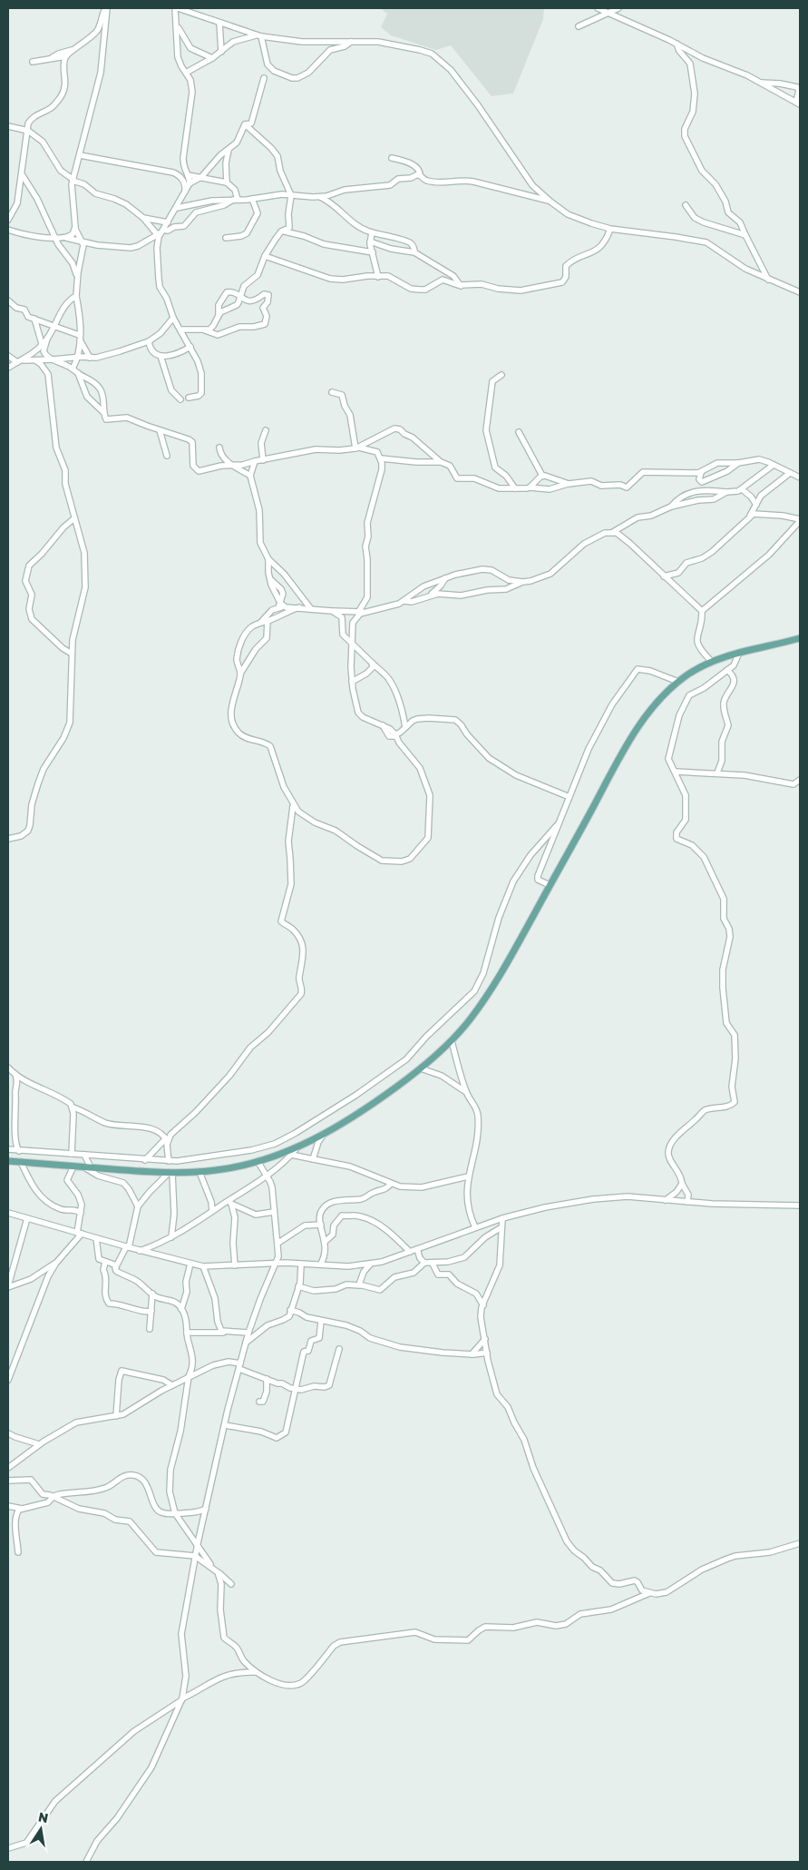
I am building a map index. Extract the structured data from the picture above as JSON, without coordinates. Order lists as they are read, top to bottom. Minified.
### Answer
{"north":"top"}
